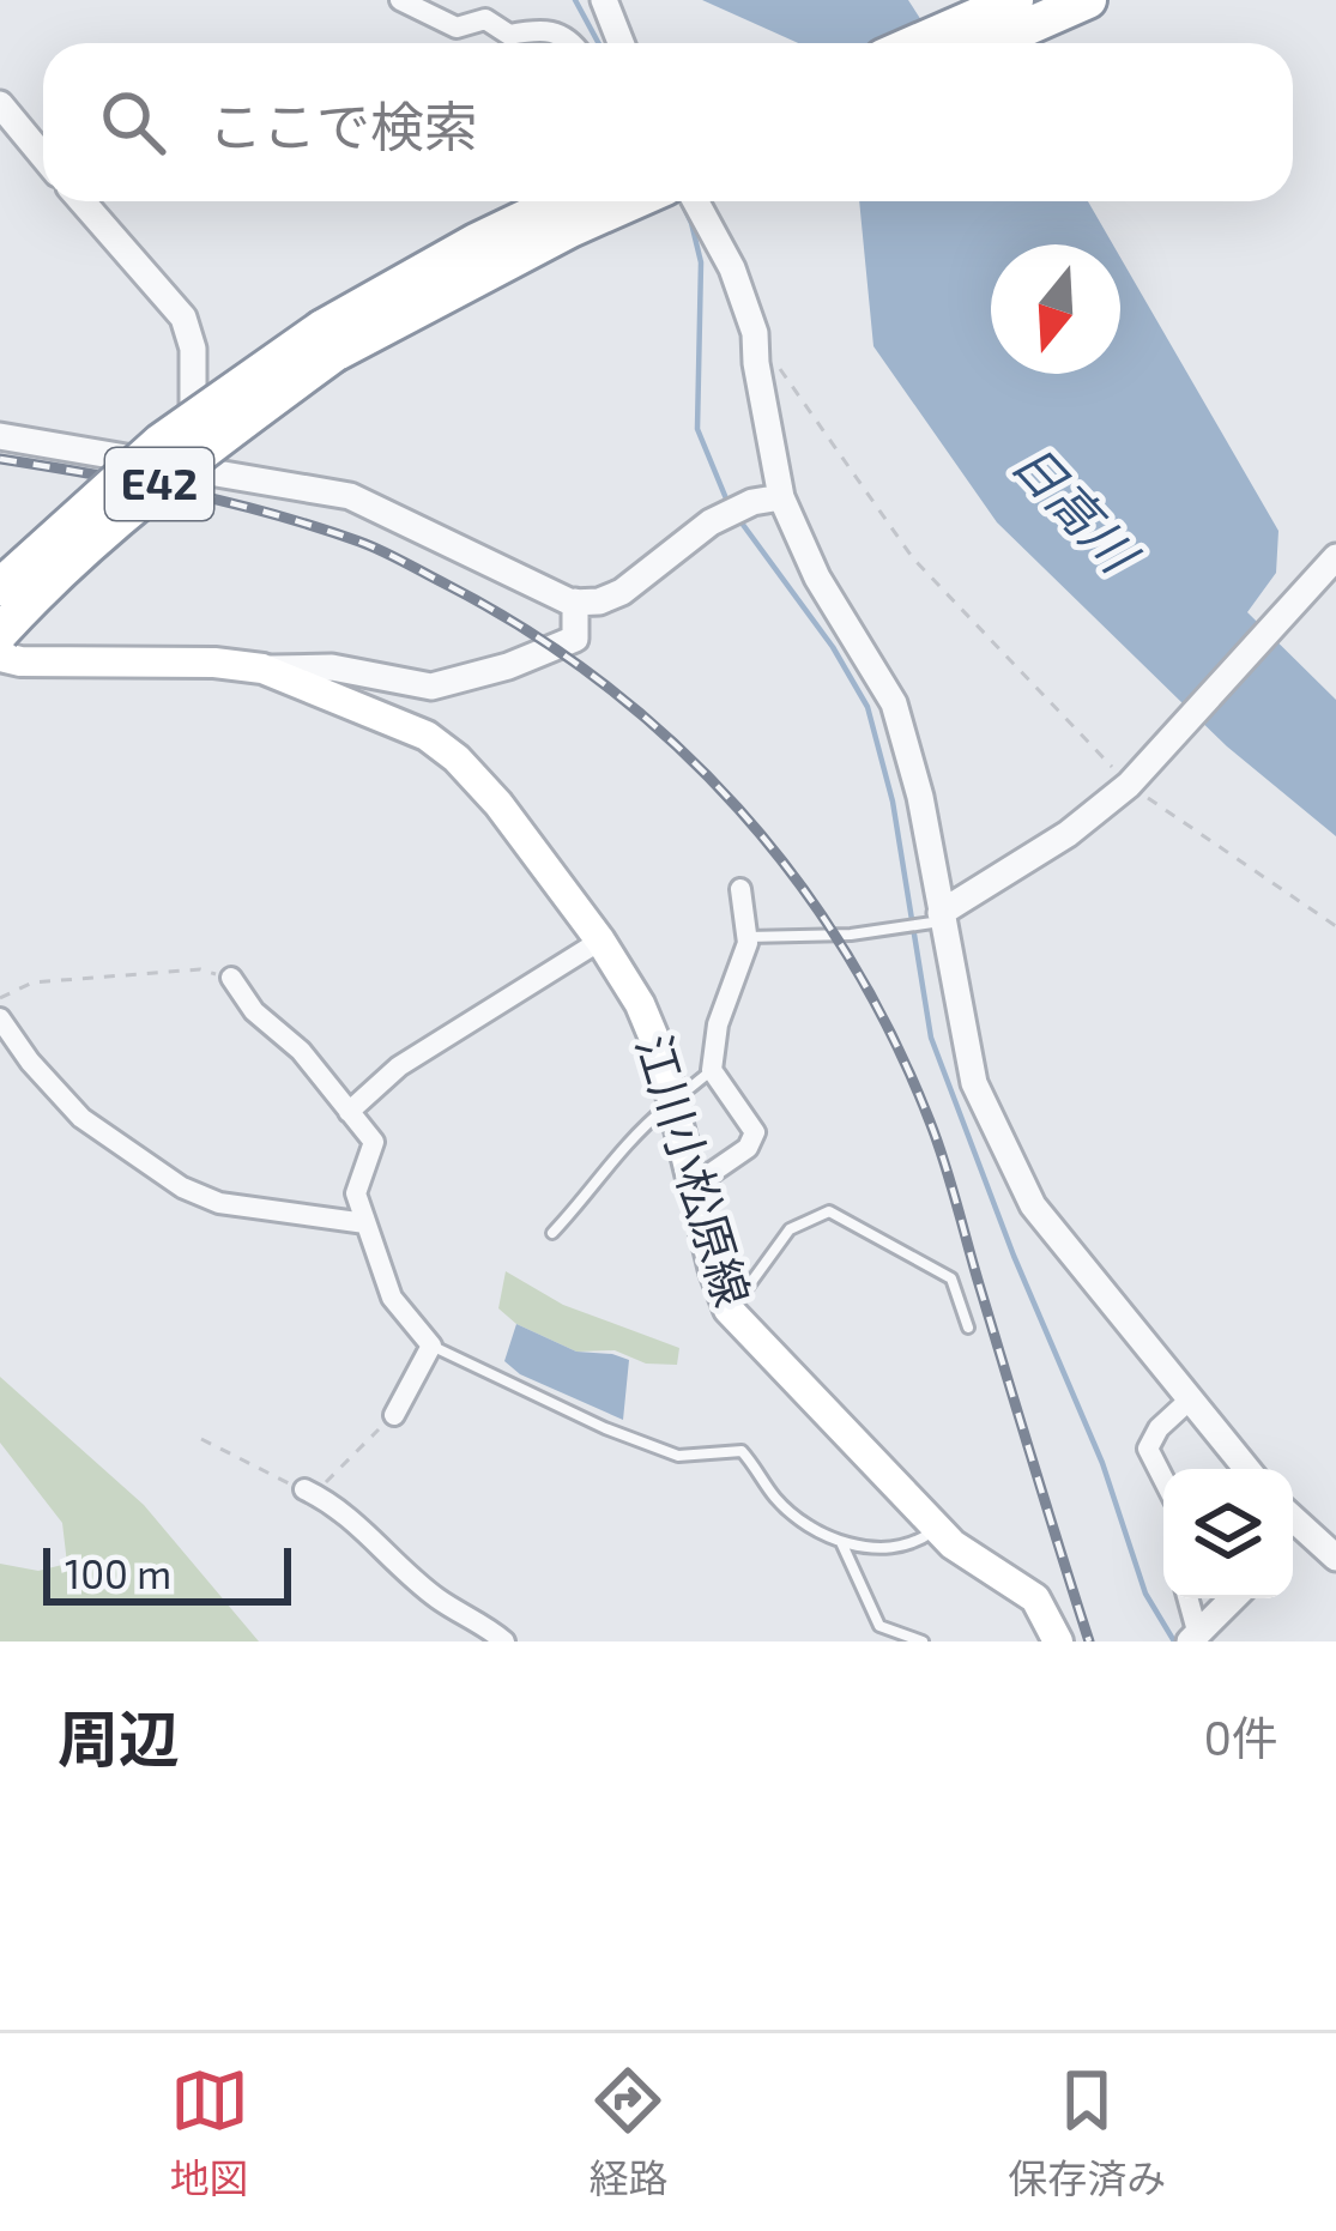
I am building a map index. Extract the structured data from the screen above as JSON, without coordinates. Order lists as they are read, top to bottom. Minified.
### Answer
{"streets":{"highway":["E42"],"main road":["江川小松原線"]},"water":["日高川"],"scale_bar":"100 m","north":"bottom","page":{"search":"ここで検索","scale":"100 m","heading":["周辺","0件"],"nav":["地図","経路","保存済み"]}}
